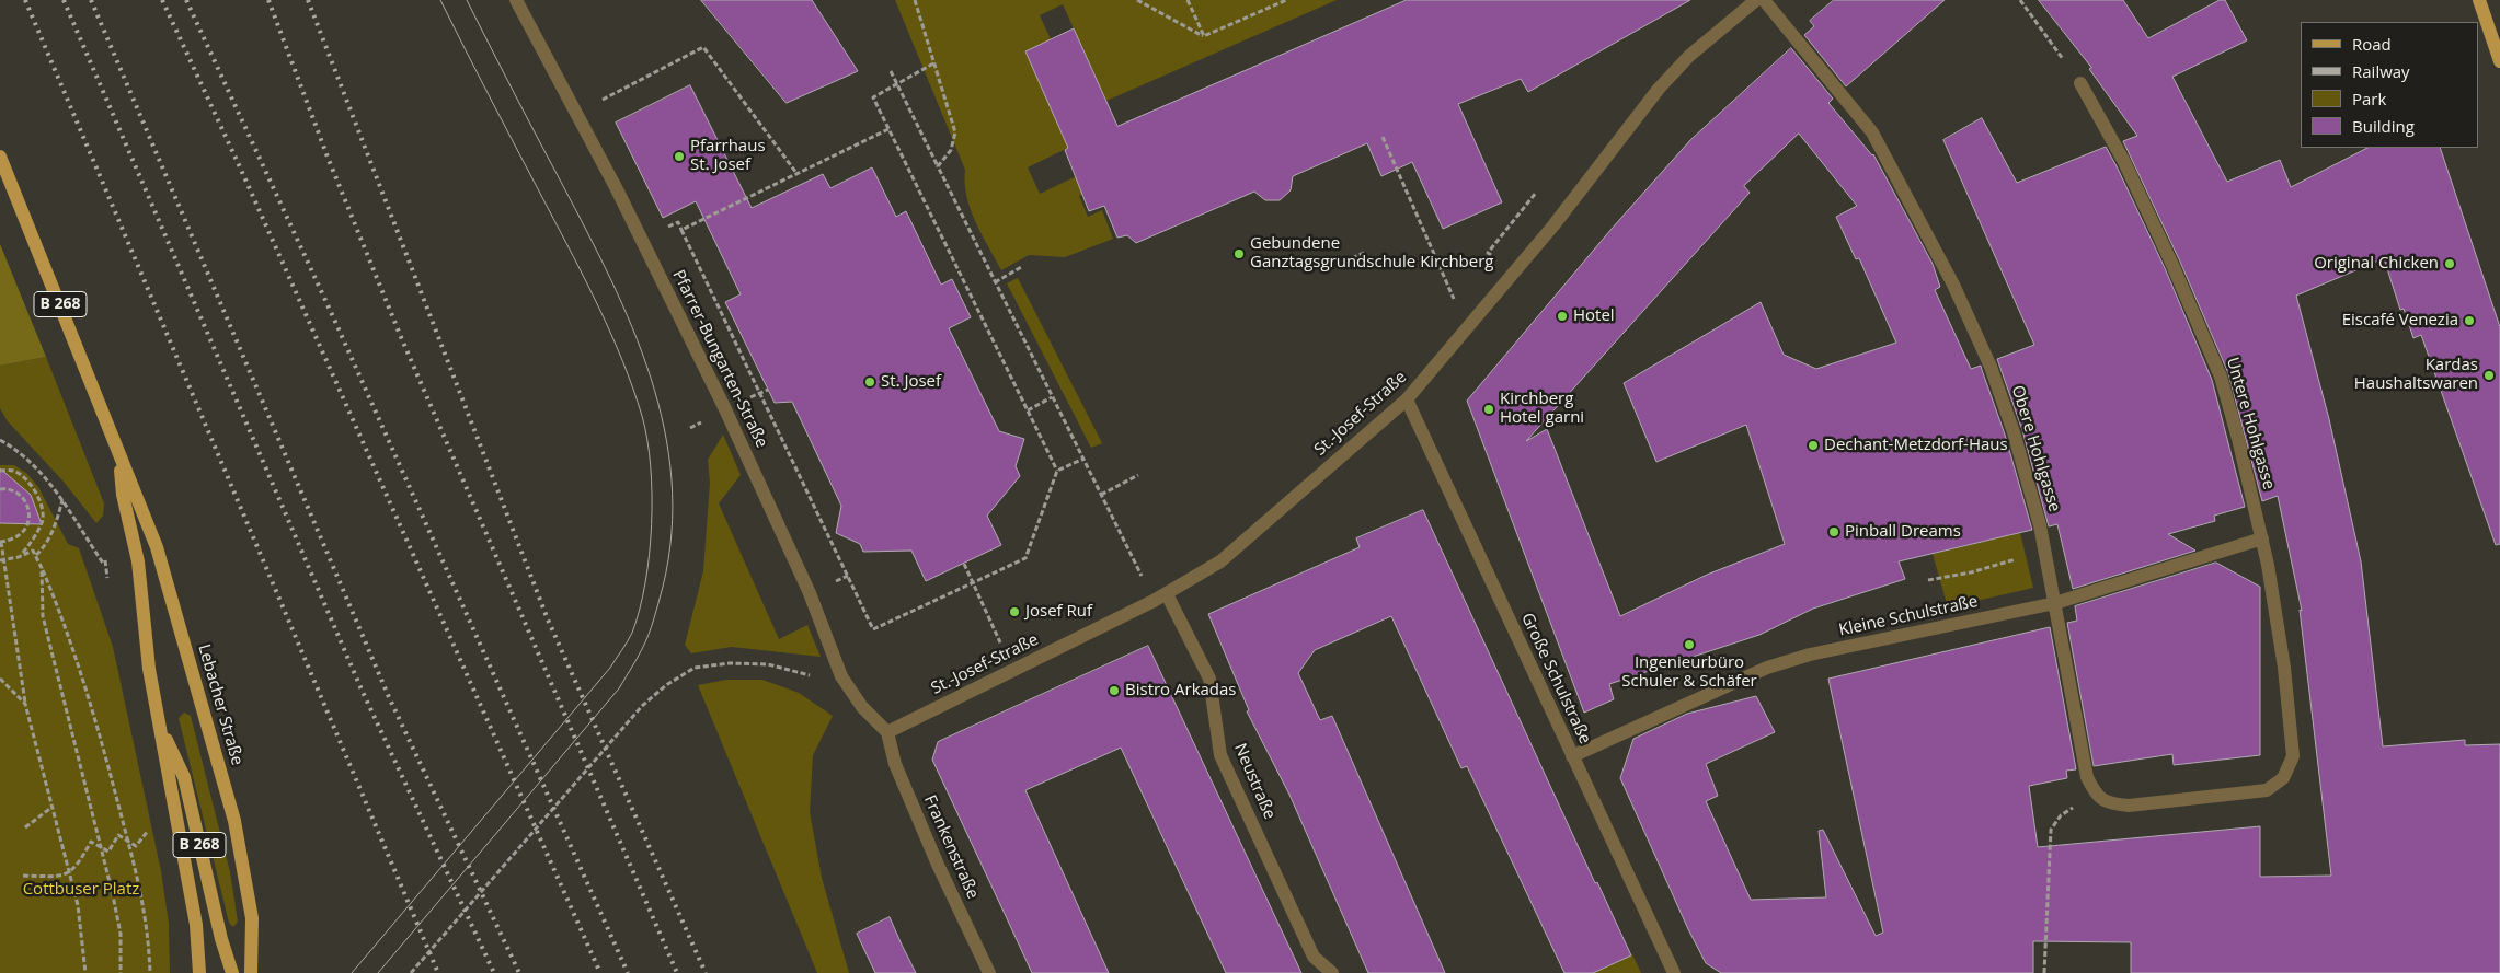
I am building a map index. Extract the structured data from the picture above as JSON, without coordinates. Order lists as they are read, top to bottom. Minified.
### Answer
{"streets":{"main road":["B 268","Lebacher Straße"],"street":["Pfarrer-Bungarten-Straße","St.-Josef-Straße","Untere Hohlgasse","Obere Hohlgasse","Kleine Schulstraße","Große Schulstraße","Neustraße","Frankenstraße"]},"crossings":[["B 268","Lebacher Straße"],["Pfarrer-Bungarten-Straße","St.-Josef-Straße"],["Pfarrer-Bungarten-Straße","Frankenstraße"],["St.-Josef-Straße","Große Schulstraße"],["St.-Josef-Straße","Neustraße"],["St.-Josef-Straße","Frankenstraße"],["Untere Hohlgasse","Obere Hohlgasse"],["Untere Hohlgasse","Kleine Schulstraße"],["Obere Hohlgasse","Kleine Schulstraße"],["Kleine Schulstraße","Große Schulstraße"]],"parks":["Cottbuser Platz"],"places":["Pfarrhaus St. Josef","Gebundene Ganztagsgrundschule Kirchberg","Original Chicken","Hotel","Eiscafé Venezia","Kardas Haushaltswaren","St. Josef","Kirchberg Hotel garni","Dechant-Metzdorf-Haus","Pinball Dreams","Josef Ruf","Ingenieurbüro Schuler & Schäfer","Bistro Arkadas"],"legend":["Road","Railway","Park","Building"]}
